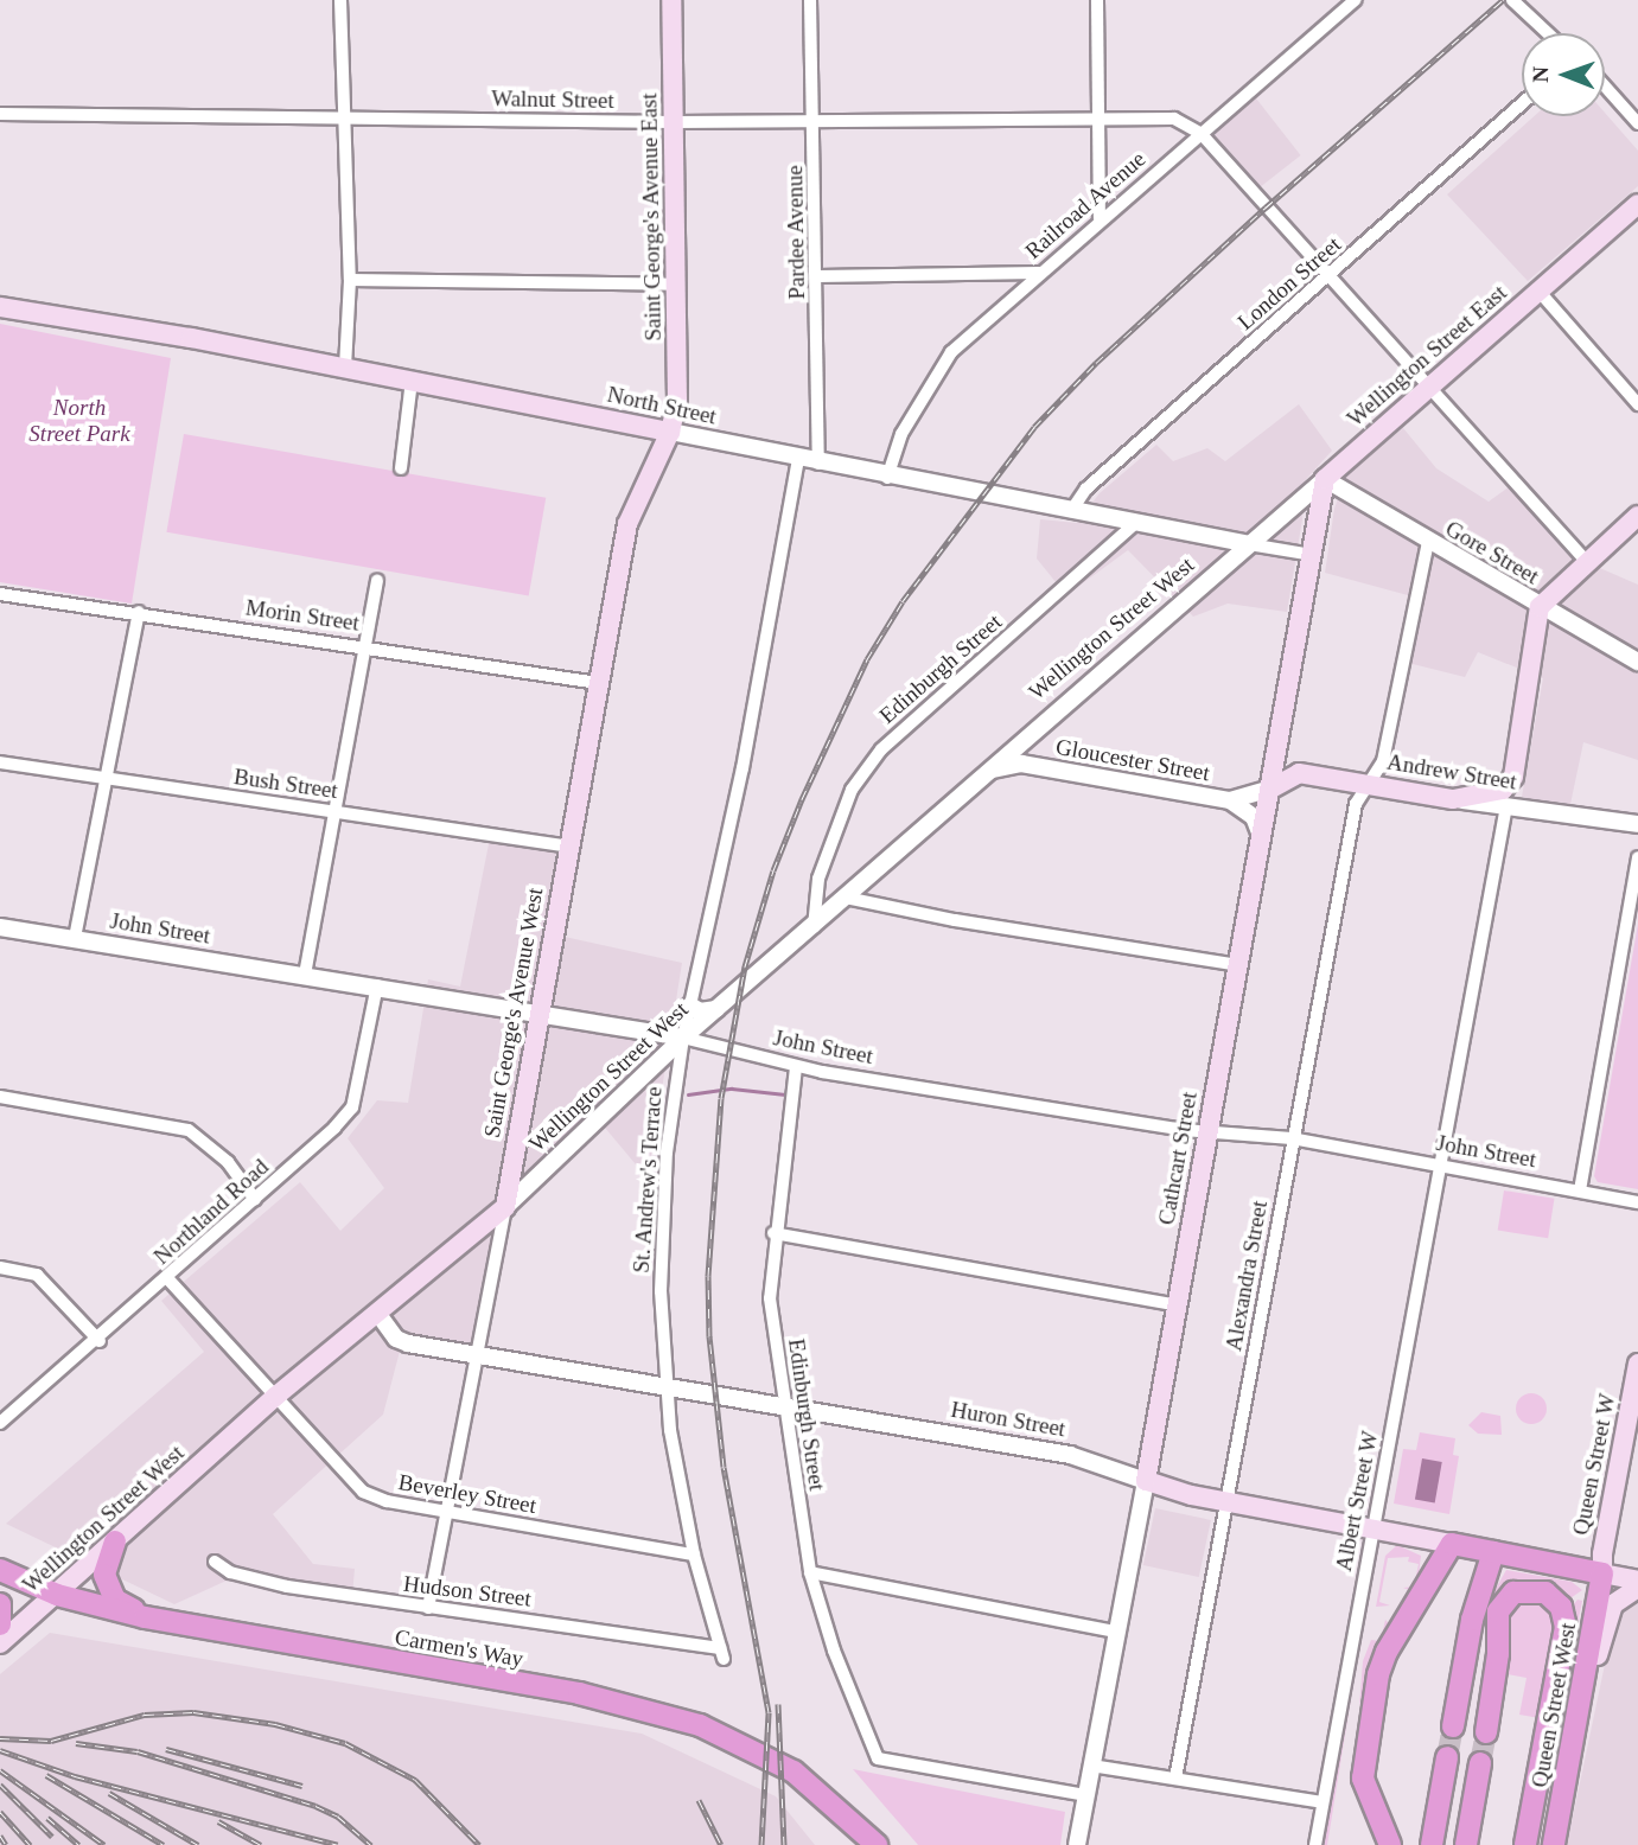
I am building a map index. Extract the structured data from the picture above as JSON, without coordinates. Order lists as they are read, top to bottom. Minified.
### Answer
{"streets":{"highway":["Huron Street","Carmen's Way","Queen Street West"],"main road":["Saint George's Avenue East","Wellington Street East","North Street","Wellington Street West","Andrew Street","Saint George's Avenue West","Cathcart Street","Queen Street W"],"street":["Walnut Street","Railroad Avenue","Pardee Avenue","London Street","Gore Street","Morin Street","Edinburgh Street","Gloucester Street","Bush Street","John Street","St. Andrew's Terrace","Northland Road","Alexandra Street","Beverley Street","Albert Street W","Hudson Street"]},"crossings":[["Walnut Street","Railroad Avenue"],["Walnut Street","Saint George's Avenue East"],["Walnut Street","Pardee Avenue"],["Railroad Avenue","North Street"],["Saint George's Avenue East","North Street"],["Saint George's Avenue East","Saint George's Avenue West"],["Pardee Avenue","North Street"],["London Street","North Street"],["Wellington Street East","North Street"],["Wellington Street East","Gore Street"],["Wellington Street East","Wellington Street West"],["Wellington Street East","Cathcart Street"],["North Street","Wellington Street West"],["North Street","Edinburgh Street"],["North Street","Saint George's Avenue West"],["North Street","Cathcart Street"],["North Street","St. Andrew's Terrace"],["Gore Street","Cathcart Street"],["Gore Street","Alexandra Street"],["Morin Street","Saint George's Avenue West"],["Wellington Street West","Edinburgh Street"],["Wellington Street West","Gloucester Street"],["Wellington Street West","John Street"],["Wellington Street West","Saint George's Avenue West"],["Wellington Street West","St. Andrew's Terrace"],["Wellington Street West","Huron Street"],["Wellington Street West","Beverley Street"],["Wellington Street West","Carmen's Way"],["Edinburgh Street","John Street"],["Edinburgh Street","Cathcart Street"],["Edinburgh Street","Huron Street"],["Gloucester Street","Cathcart Street"],["Andrew Street","Alexandra Street"],["Andrew Street","Albert Street W"],["Bush Street","Saint George's Avenue West"],["John Street","Saint George's Avenue West"],["John Street","Cathcart Street"],["John Street","St. Andrew's Terrace"],["John Street","Northland Road"],["John Street","Alexandra Street"],["John Street","Albert Street W"],["Saint George's Avenue West","Huron Street"],["Saint George's Avenue West","Beverley Street"],["Saint George's Avenue West","Hudson Street"],["Cathcart Street","Huron Street"],["St. Andrew's Terrace","Huron Street"],["St. Andrew's Terrace","Beverley Street"],["St. Andrew's Terrace","Hudson Street"],["Northland Road","Beverley Street"],["Alexandra Street","Huron Street"],["Huron Street","Queen Street W"],["Huron Street","Albert Street W"],["Huron Street","Queen Street West"],["Queen Street W","Queen Street West"]],"parks":["North Street Park"],"north":"left"}
